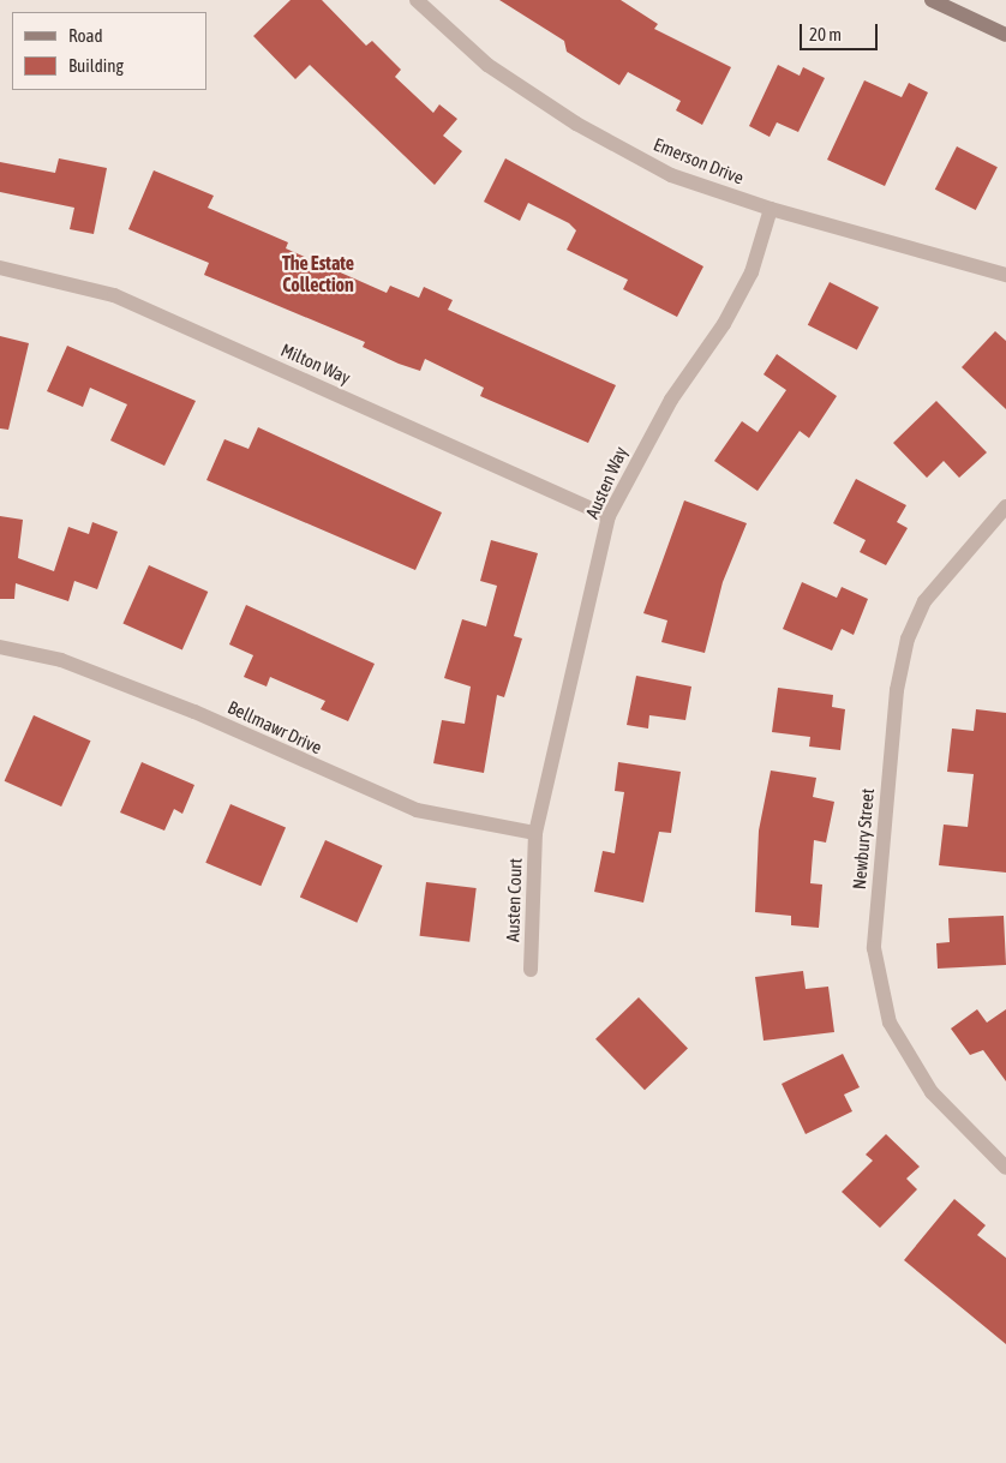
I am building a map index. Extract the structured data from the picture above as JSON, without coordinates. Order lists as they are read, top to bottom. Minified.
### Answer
{"streets":{"street":["Emerson Drive","Milton Way","Austen Way","Bellmawr Drive","Newbury Street","Austen Court"]},"crossings":[["Emerson Drive","Austen Way"],["Milton Way","Austen Way"],["Austen Way","Bellmawr Drive"],["Austen Way","Austen Court"],["Bellmawr Drive","Austen Court"]],"districts":["The Estate Collection"],"legend":["Road","Building"],"scale_bar":"20 m"}
